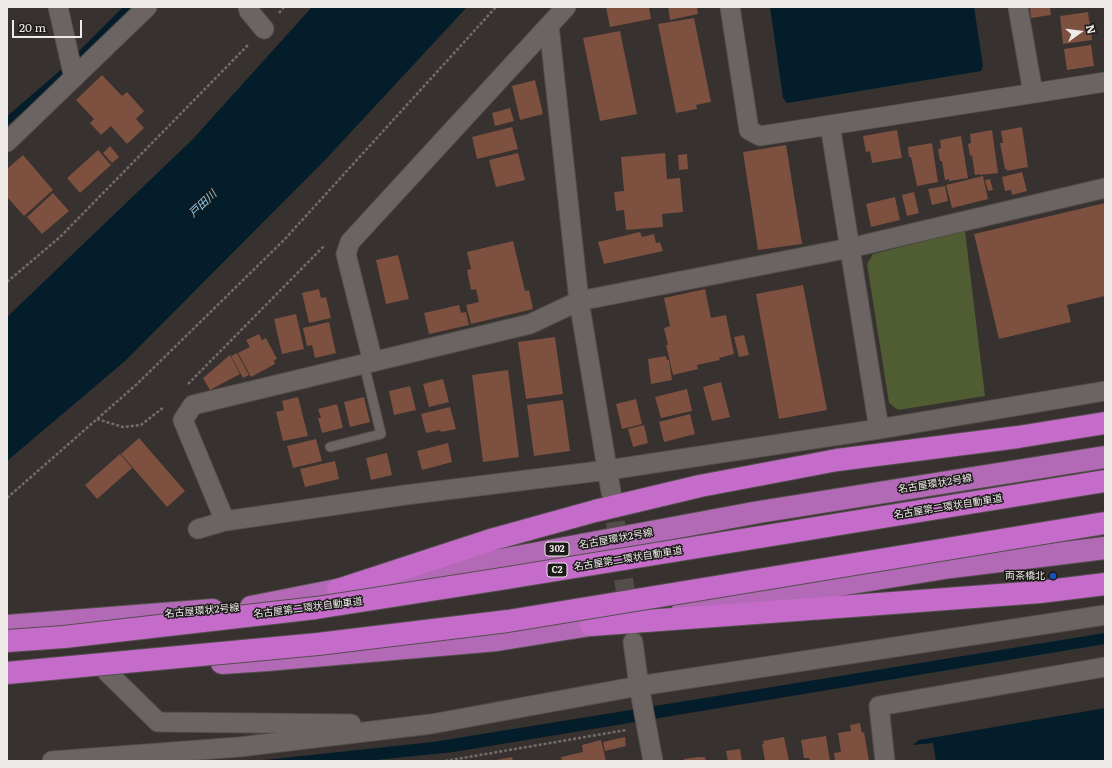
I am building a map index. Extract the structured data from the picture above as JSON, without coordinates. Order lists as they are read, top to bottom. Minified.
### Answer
{"streets":{"highway":["名古屋環状2号線","名古屋第二環状自動車道","302","C2"]},"water":["戸田川"],"places":["両茶橋北"],"scale_bar":"20 m","north":"right"}
